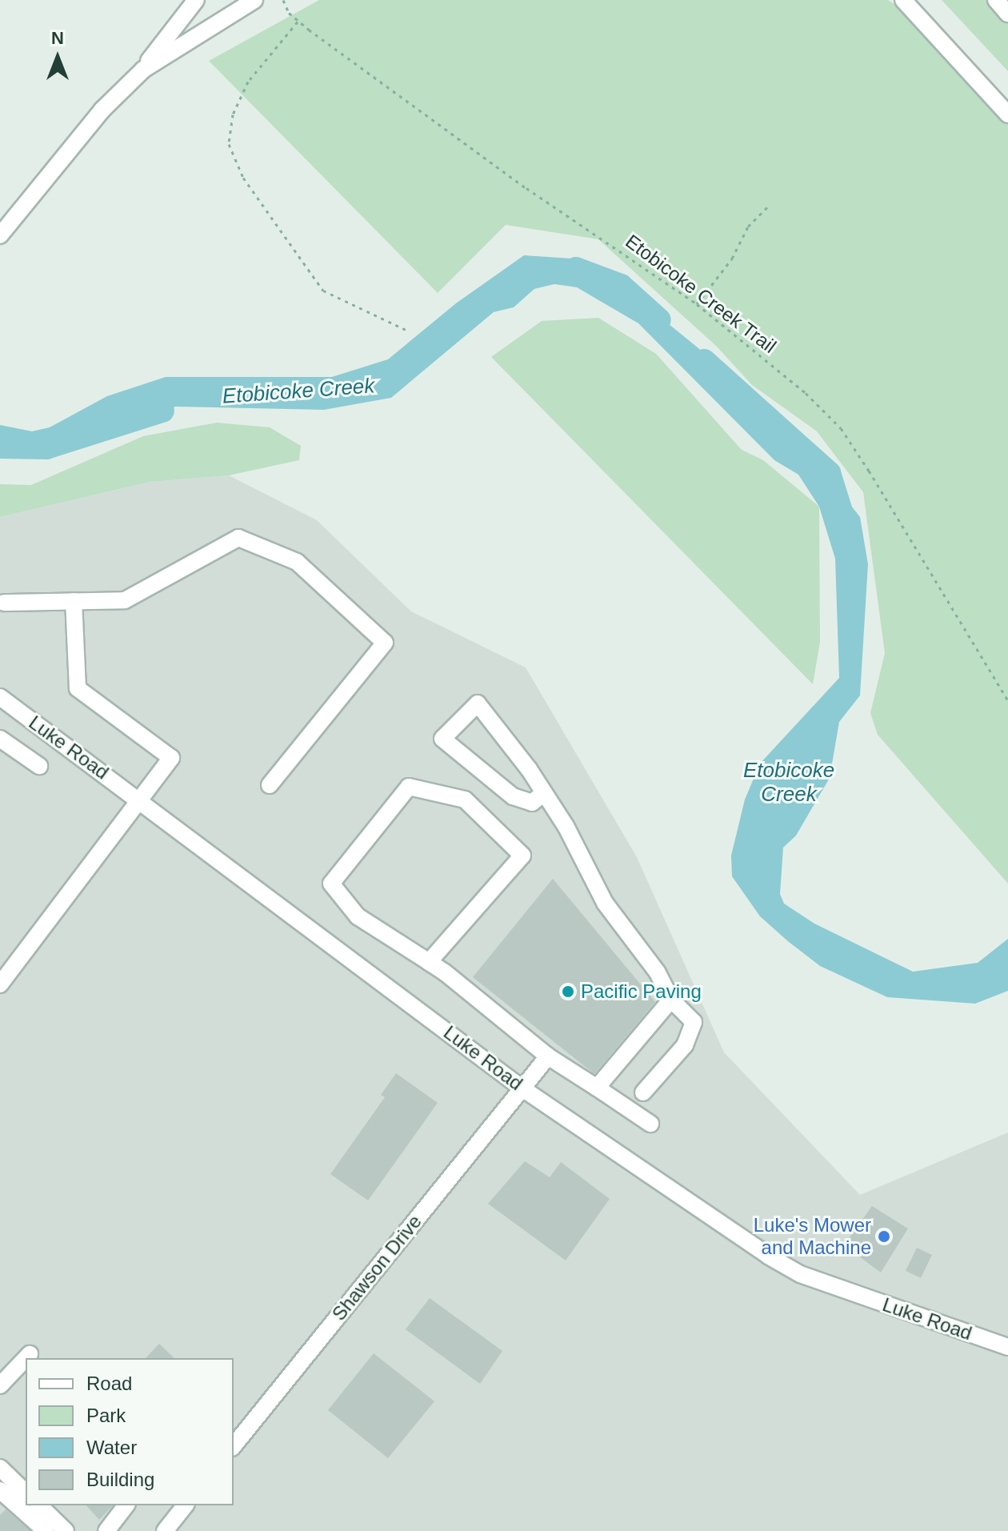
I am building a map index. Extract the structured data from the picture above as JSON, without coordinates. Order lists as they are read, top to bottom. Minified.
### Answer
{"streets":{"street":["Luke Road","Shawson Drive"],"path":["Etobicoke Creek Trail"]},"crossings":[["Luke Road","Shawson Drive"]],"water":["Etobicoke Creek"],"places":["Pacific Paving","Luke's Mower and Machine"],"legend":["Road","Park","Water","Building"],"north":"top"}
